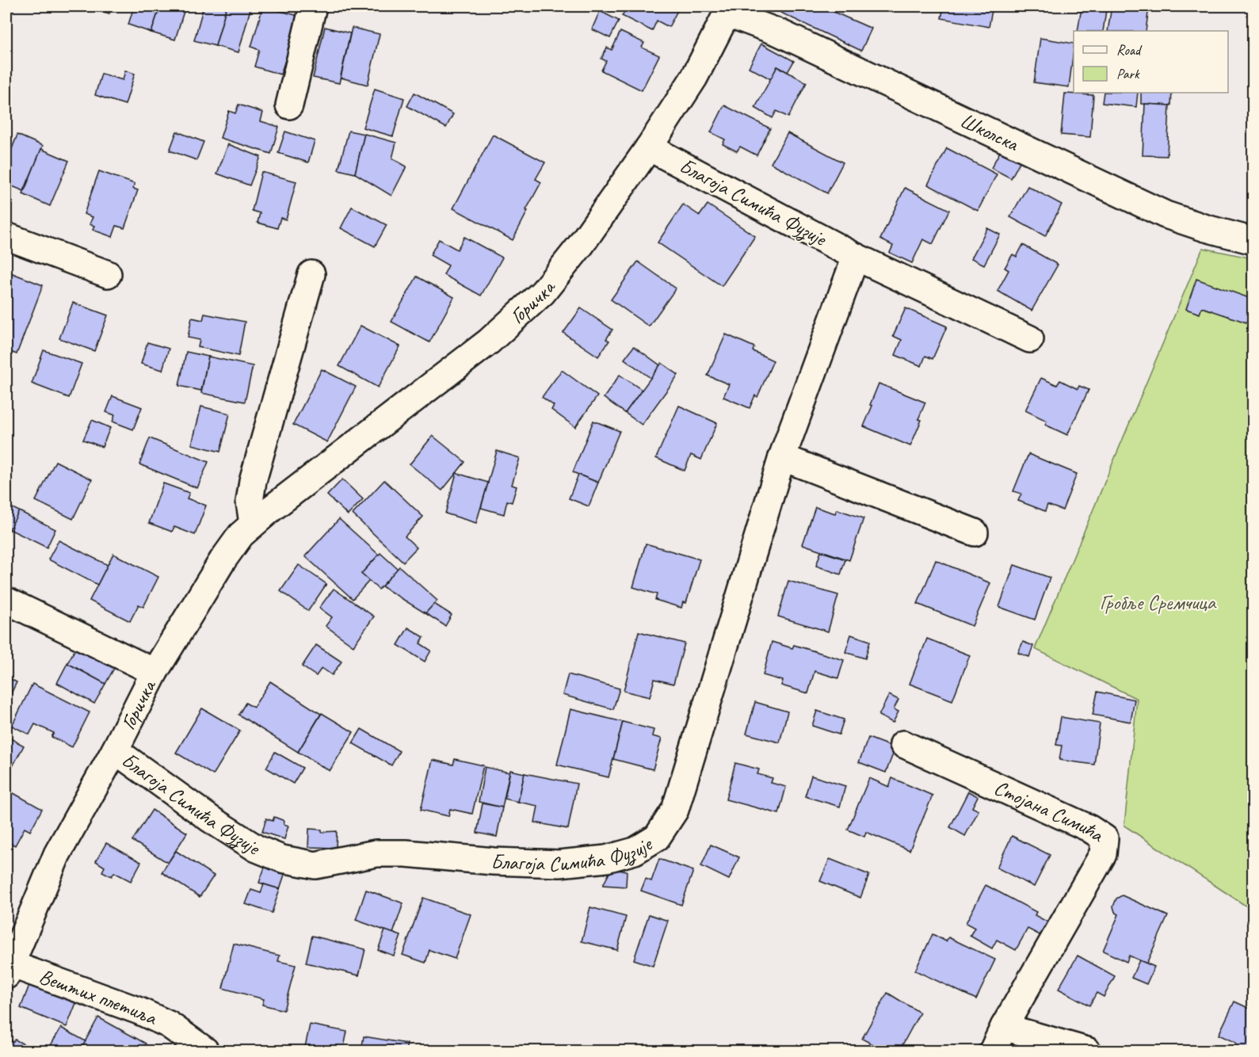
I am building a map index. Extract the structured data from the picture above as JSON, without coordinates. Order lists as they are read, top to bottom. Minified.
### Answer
{"streets":{"street":["Школска","Благоја Симића Фузије","Горичка","Стојана Симића","Вештих плетиља"]},"crossings":[["Школска","Горичка"],["Благоја Симића Фузије","Горичка"],["Горичка","Вештих плетиља"]],"parks":["Гробље Сремчица"],"legend":["Road","Park"]}
